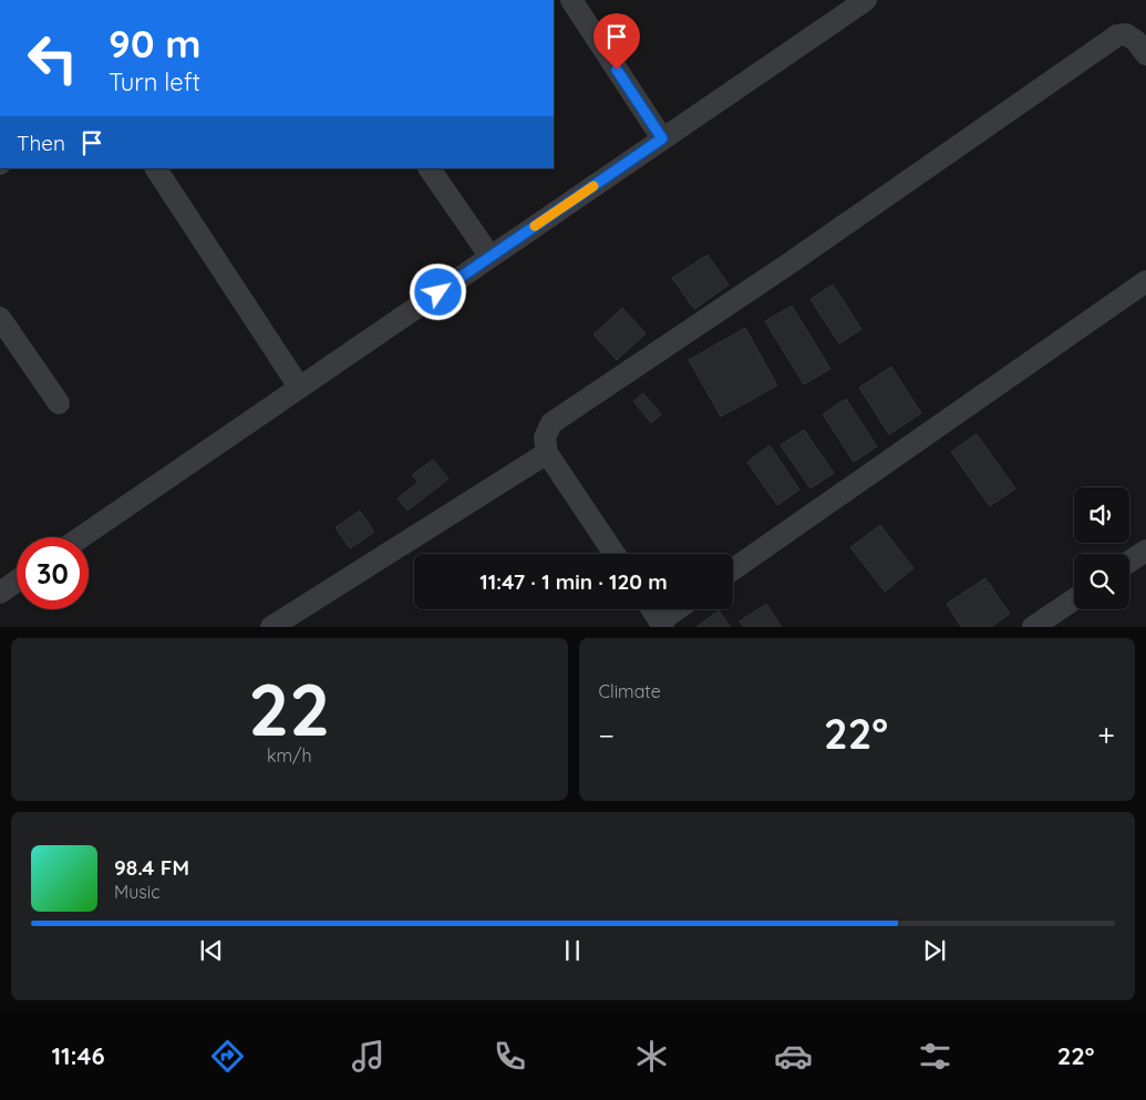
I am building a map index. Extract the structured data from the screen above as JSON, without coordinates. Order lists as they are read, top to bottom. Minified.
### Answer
{"page":{"turn":["90 m","Turn left"],"then":"Then","limit":"30","trip":"11:47 · 1 min · 120 m","tile":[["22","km/h"],"Climate"],"heat":["−","22°","+"],"song":["98.4 FM","Music"],"tabs":["11:46","22°"]}}
